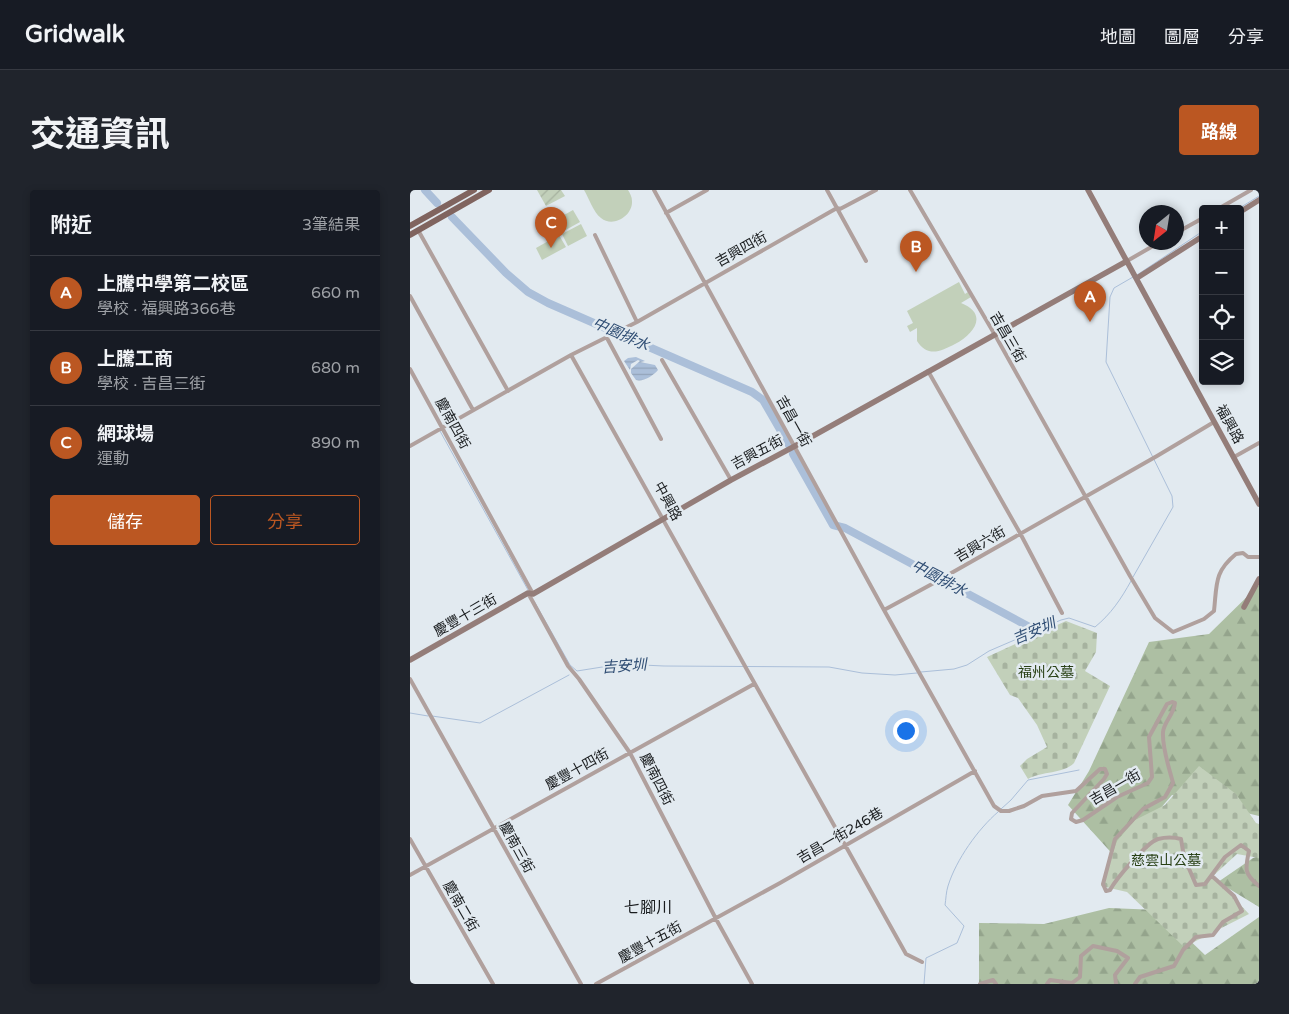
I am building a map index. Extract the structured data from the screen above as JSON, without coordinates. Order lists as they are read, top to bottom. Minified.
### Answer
{"streets":{"street":["吉興四街","吉昌三街","吉昌一街","慶南四街","福興路","吉興五街","中興路","吉興六街","慶豐十三街","慶豐十四街","吉昌一街246巷","慶南三街","慶南二街","慶豐十五街"]},"crossings":[["吉興四街","吉昌一街"],["吉昌三街","吉興五街"],["吉昌三街","吉興六街"],["吉昌一街","吉興五街"],["吉昌一街","吉興六街"],["吉昌一街","吉昌一街246巷"],["慶南四街","吉興五街"],["慶南四街","慶豐十三街"],["慶南四街","慶豐十四街"],["慶南四街","吉昌一街246巷"],["慶南四街","慶豐十五街"],["福興路","吉興五街"],["福興路","吉興六街"],["吉興五街","中興路"],["吉興五街","慶豐十三街"],["中興路","慶豐十四街"],["慶豐十四街","慶南三街"],["慶豐十四街","慶南二街"],["吉昌一街246巷","慶豐十五街"]],"districts":["七腳川"],"water":["中園排水","吉安圳"],"parks":["福州公墓","慈雲山公墓"],"north":"bottom left","page":{"header":"Gridwalk","nav":["地圖","圖層","分享"],"title":"交通資訊","buttons":["路線",["儲存","分享"]],"heading":["附近","3筆結果"],"map_buttons":["+","−"],"pins":["C","B","A"],"list":[{"mark":"A","name":"上騰中學第二校區","note":"學校 · 福興路366巷","value":"660 m"},{"mark":"B","name":"上騰工商","note":"學校 · 吉昌三街","value":"680 m"},{"mark":"C","name":"網球場","note":"運動","value":"890 m"}]}}
